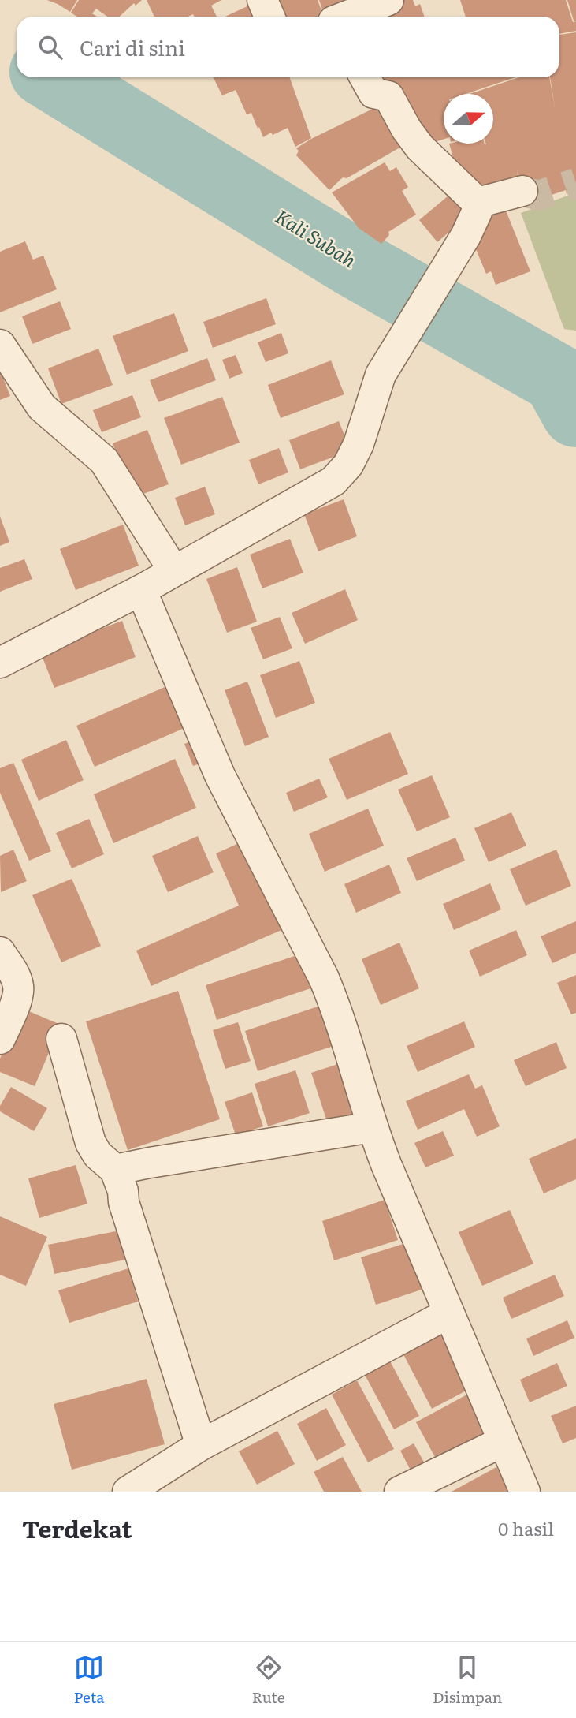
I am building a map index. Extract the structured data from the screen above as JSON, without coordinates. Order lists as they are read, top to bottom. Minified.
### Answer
{"water":["Kali Subah"],"north":"right","page":{"search":"Cari di sini","heading":["Terdekat","0 hasil"],"nav":["Peta","Rute","Disimpan"]}}
